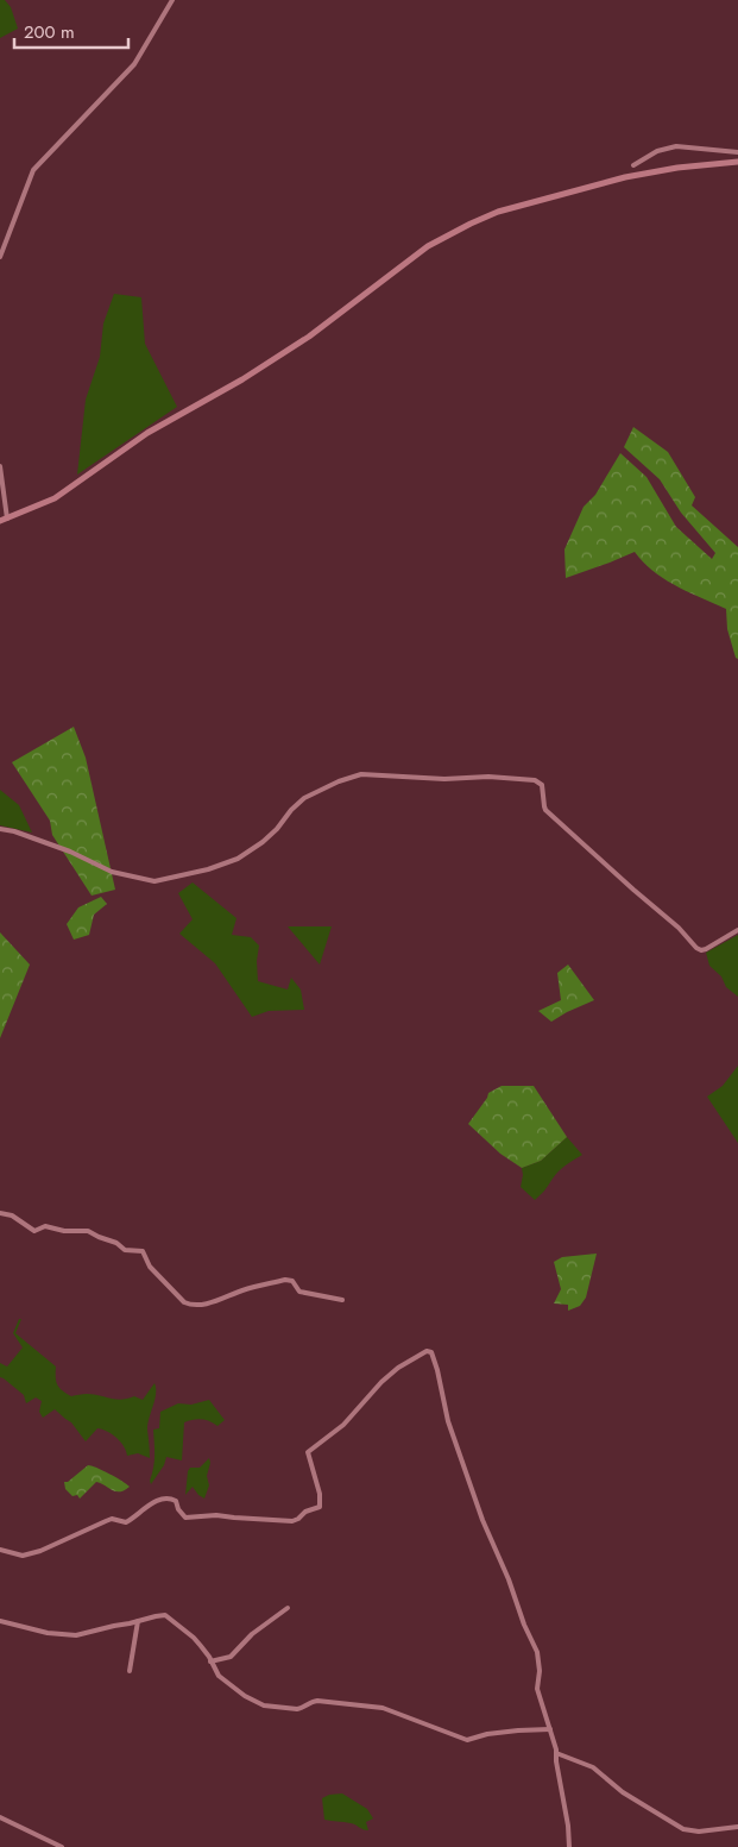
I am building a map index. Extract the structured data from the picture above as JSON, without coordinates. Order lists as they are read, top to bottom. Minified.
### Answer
{"scale_bar":"200 m"}
